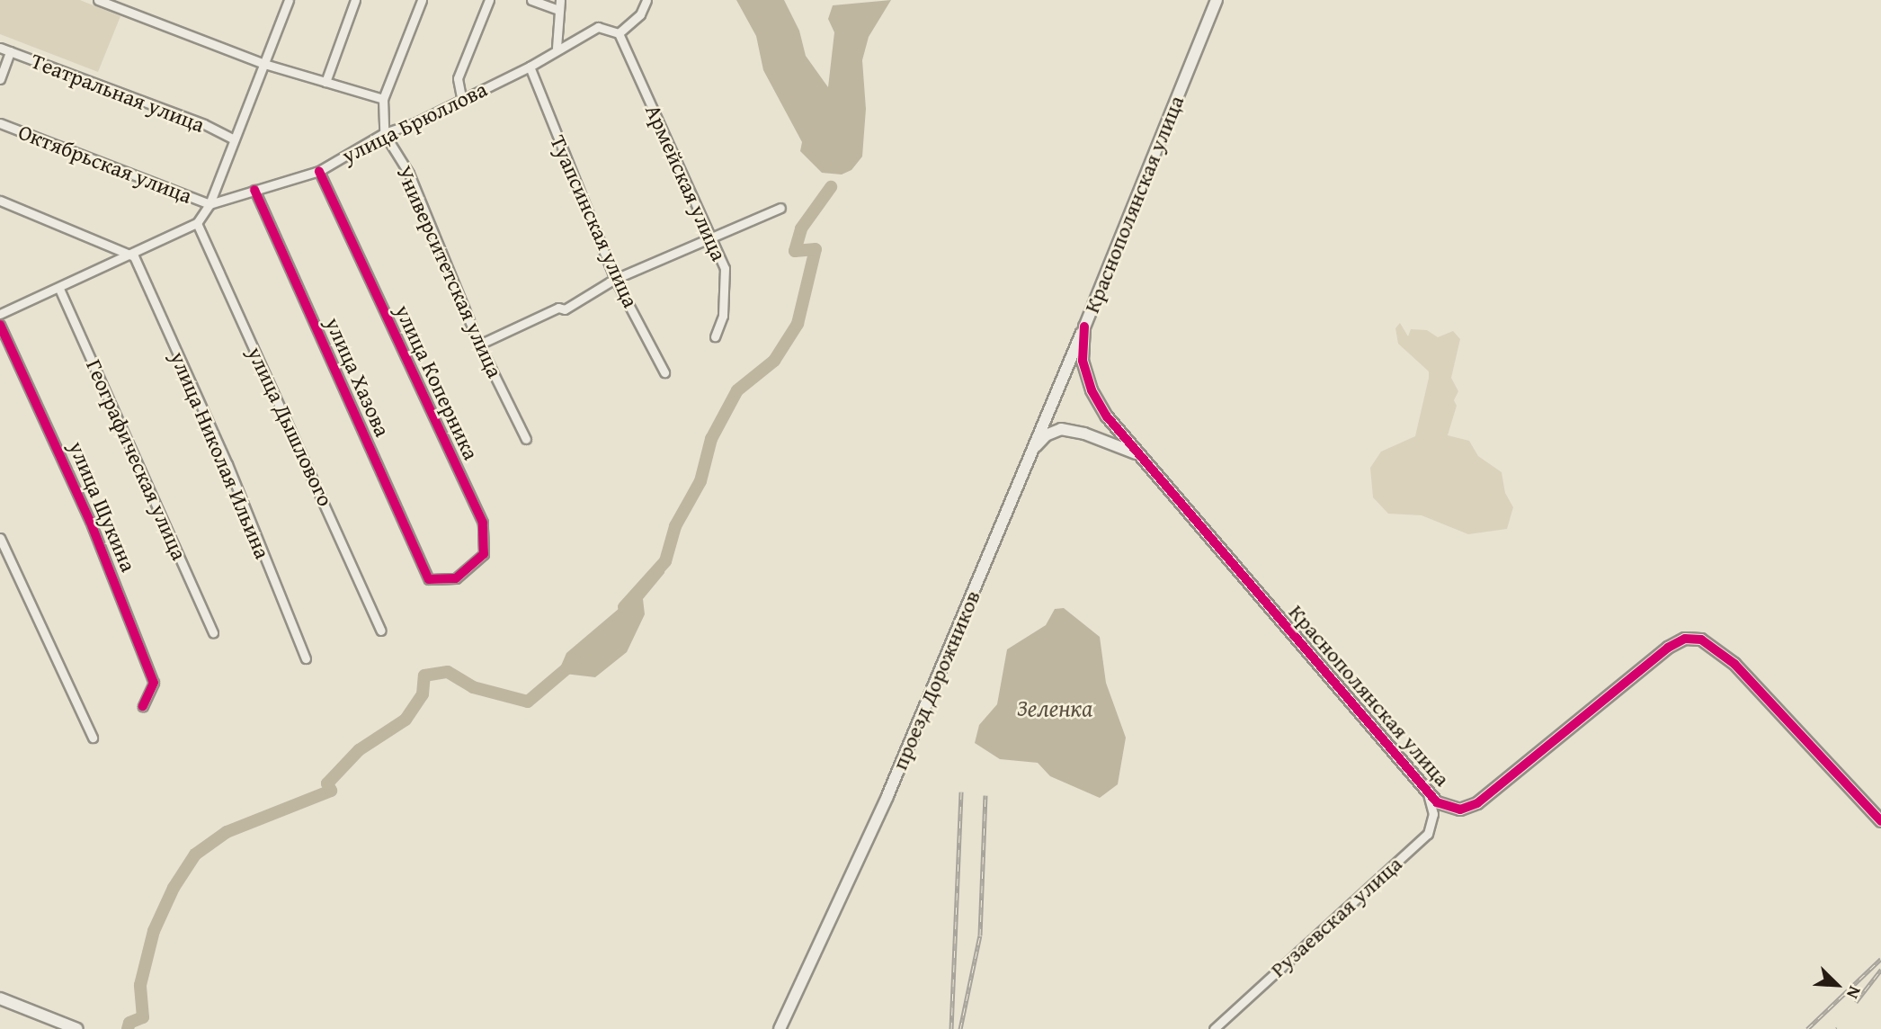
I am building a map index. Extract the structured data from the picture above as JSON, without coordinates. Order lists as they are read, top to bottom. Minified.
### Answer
{"streets":{"street":["Театральная улица","улица Брюллова","Октябрьская улица","Армейская улица","Краснополянская улица","Туапсинская улица","Университетская улица","улица Хазова","улица Коперника","улица Дышлового","улица Николая Ильина","Географическая улица","улица Щукина","проезд Дорожников","Рузаевская улица"]},"crossings":[["улица Брюллова","Октябрьская улица"],["улица Брюллова","Армейская улица"],["улица Брюллова","Туапсинская улица"],["улица Брюллова","Университетская улица"],["улица Брюллова","улица Хазова"],["улица Брюллова","улица Коперника"],["Краснополянская улица","проезд Дорожников"],["Краснополянская улица","Рузаевская улица"],["улица Хазова","улица Коперника"]],"water":["Зеленка"],"north":"bottom right"}
